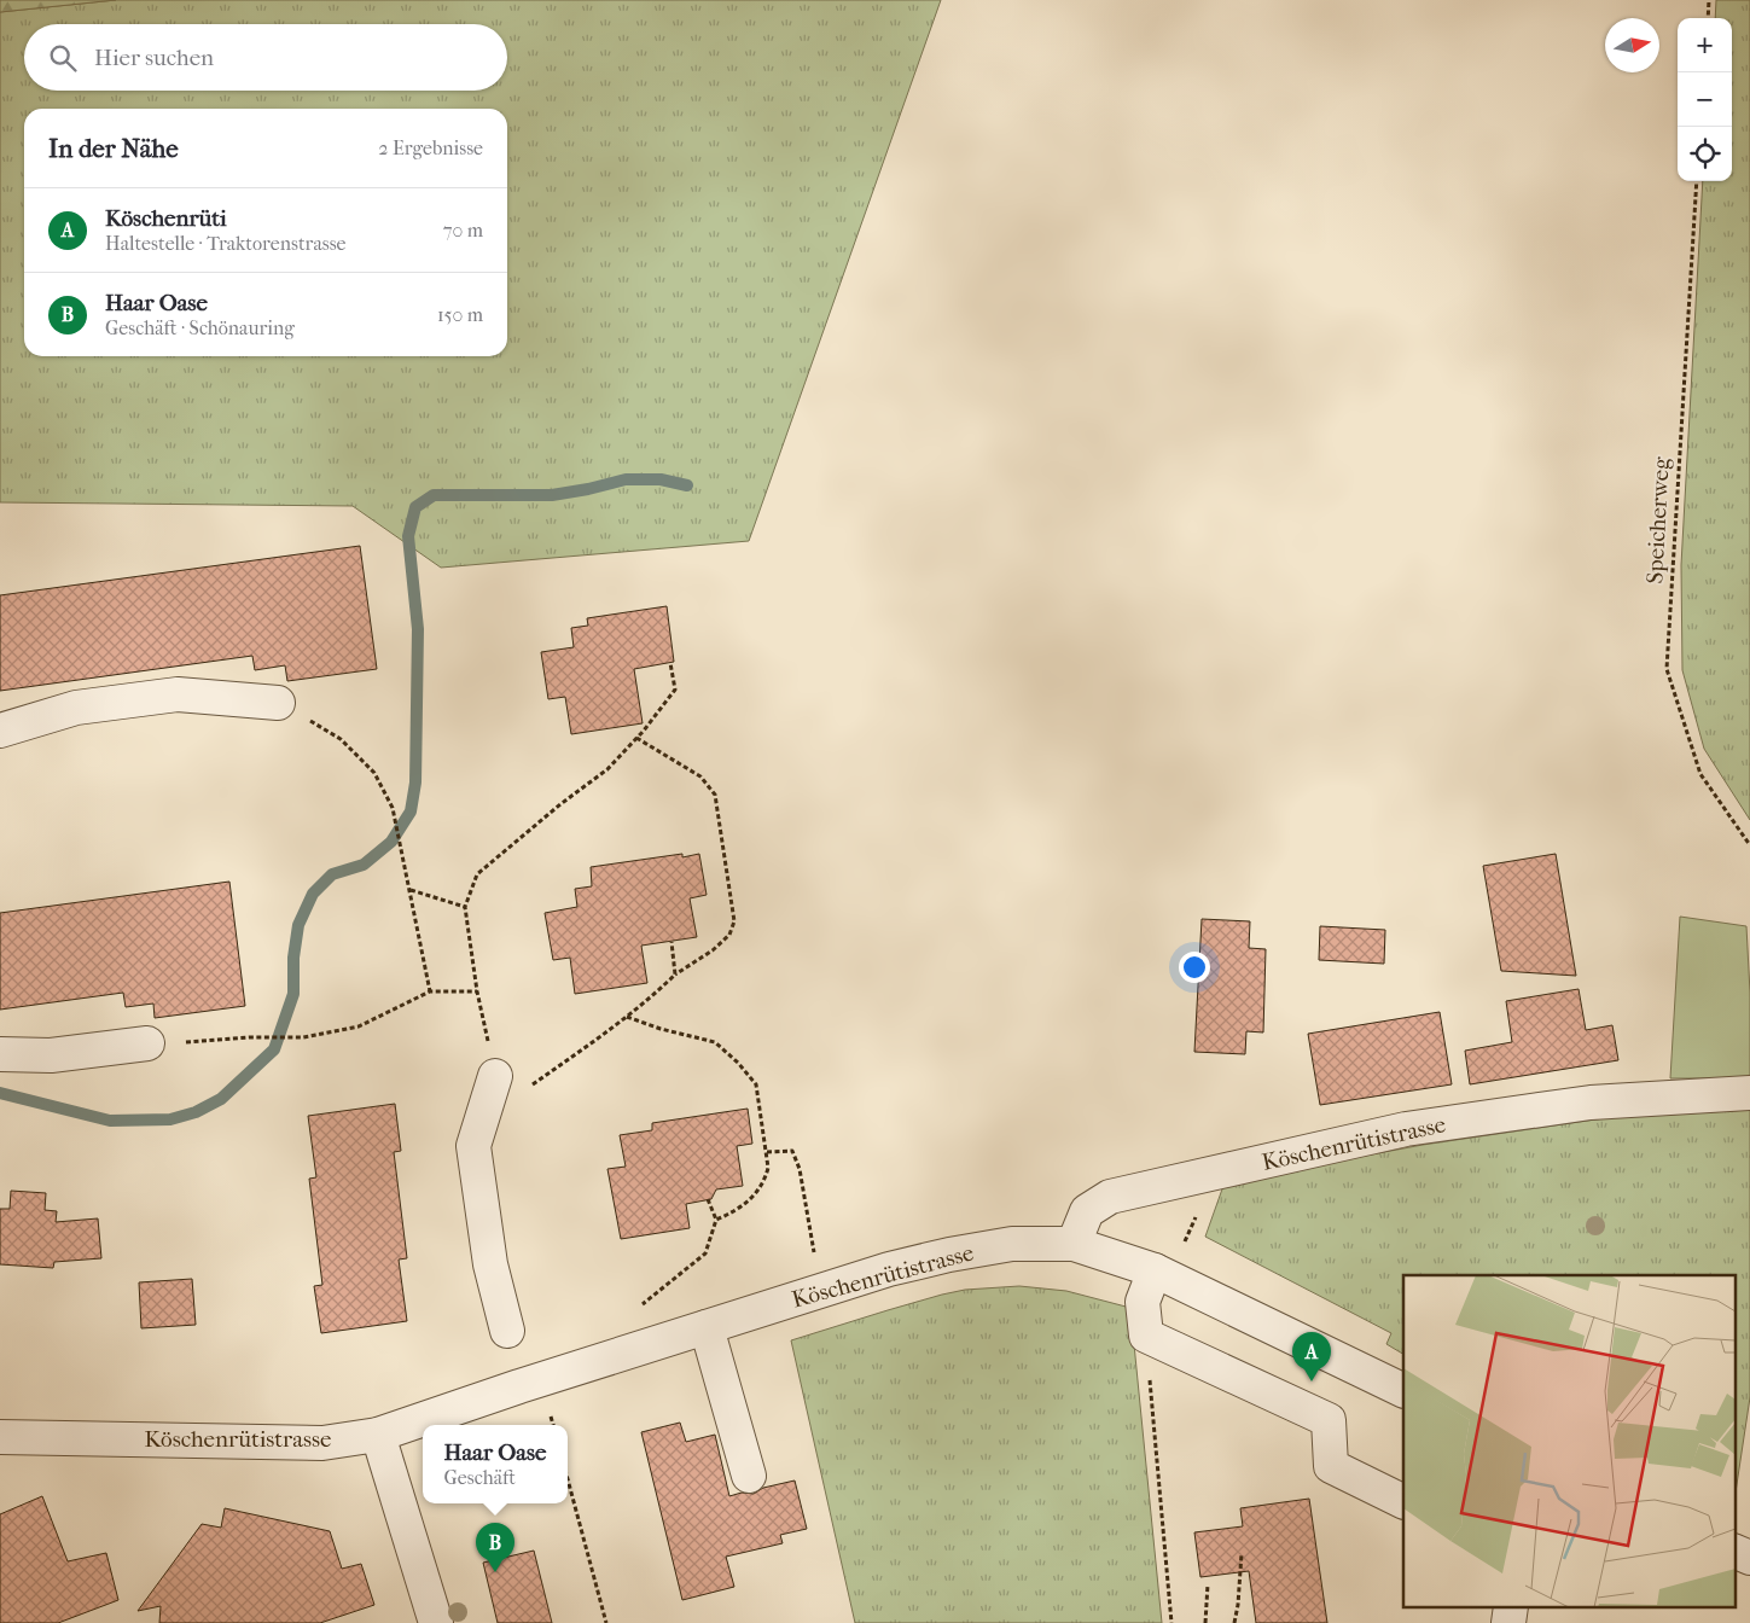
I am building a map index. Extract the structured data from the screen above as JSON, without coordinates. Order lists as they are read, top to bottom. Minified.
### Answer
{"streets":{"street":["Köschenrütistrasse"],"path":["Speicherweg"]},"north":"right","page":{"map_buttons":["+","−"],"search":"Hier suchen","heading":["In der Nähe","2 Ergebnisse"],"list":[{"mark":"A","name":"Köschenrüti","note":"Haltestelle · Traktorenstrasse","value":"70 m"},{"mark":"B","name":"Haar Oase","note":"Geschäft · Schönauring","value":"150 m"}],"pins":["A","B"],"popup":["Haar Oase","Geschäft"]}}
